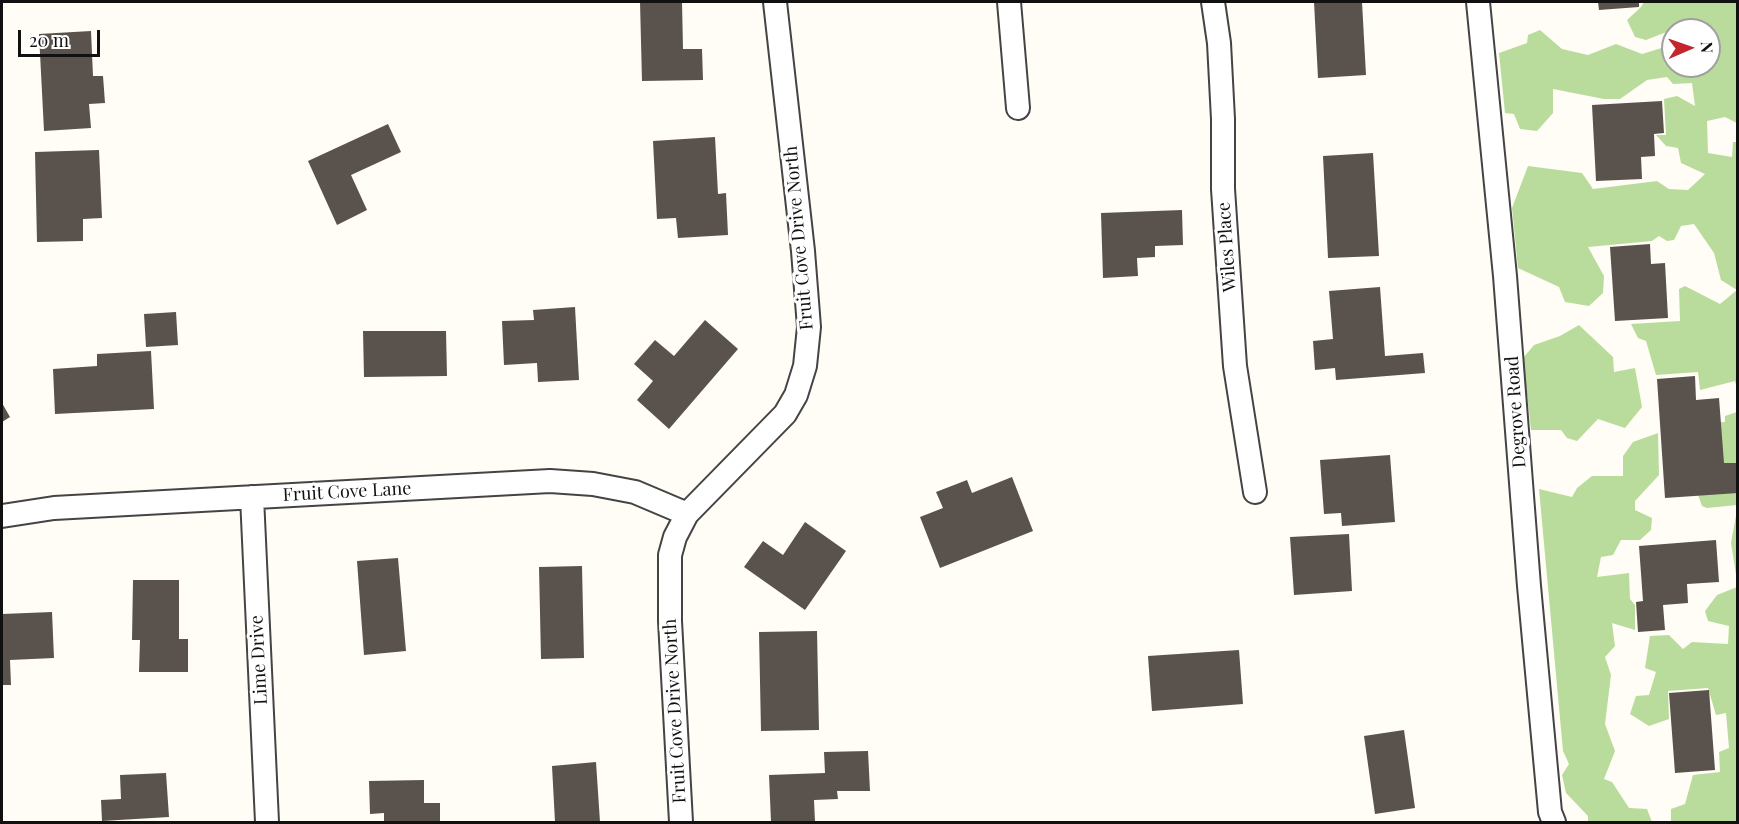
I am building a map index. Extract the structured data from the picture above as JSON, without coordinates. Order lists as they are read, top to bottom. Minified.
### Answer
{"streets":{"street":["Fruit Cove Drive North","Wiles Place","Degrove Road","Fruit Cove Lane","Lime Drive"]},"crossings":[["Fruit Cove Drive North","Fruit Cove Lane"],["Fruit Cove Lane","Lime Drive"]],"scale_bar":"20 m","north":"right"}
